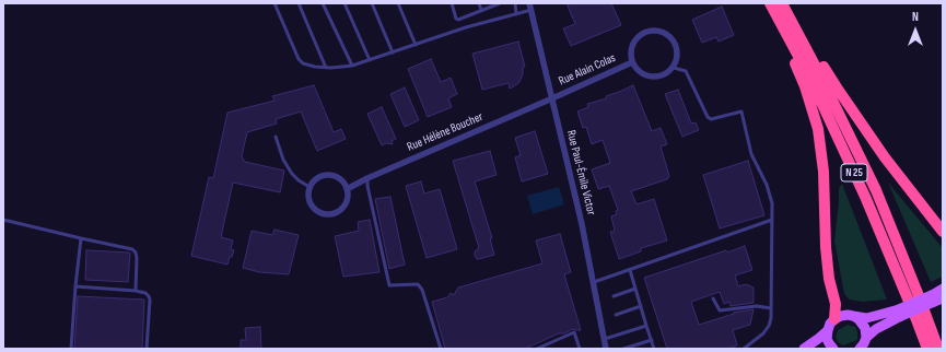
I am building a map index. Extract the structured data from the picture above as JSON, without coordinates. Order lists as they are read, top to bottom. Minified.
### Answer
{"streets":{"highway":["N 25"],"street":["Rue Alain Colas","Rue Hélène Boucher","Rue Paul-Émile Victor"]},"crossings":[["Rue Alain Colas","Rue Hélène Boucher"],["Rue Alain Colas","Rue Paul-Émile Victor"],["Rue Hélène Boucher","Rue Paul-Émile Victor"]],"north":"top"}
